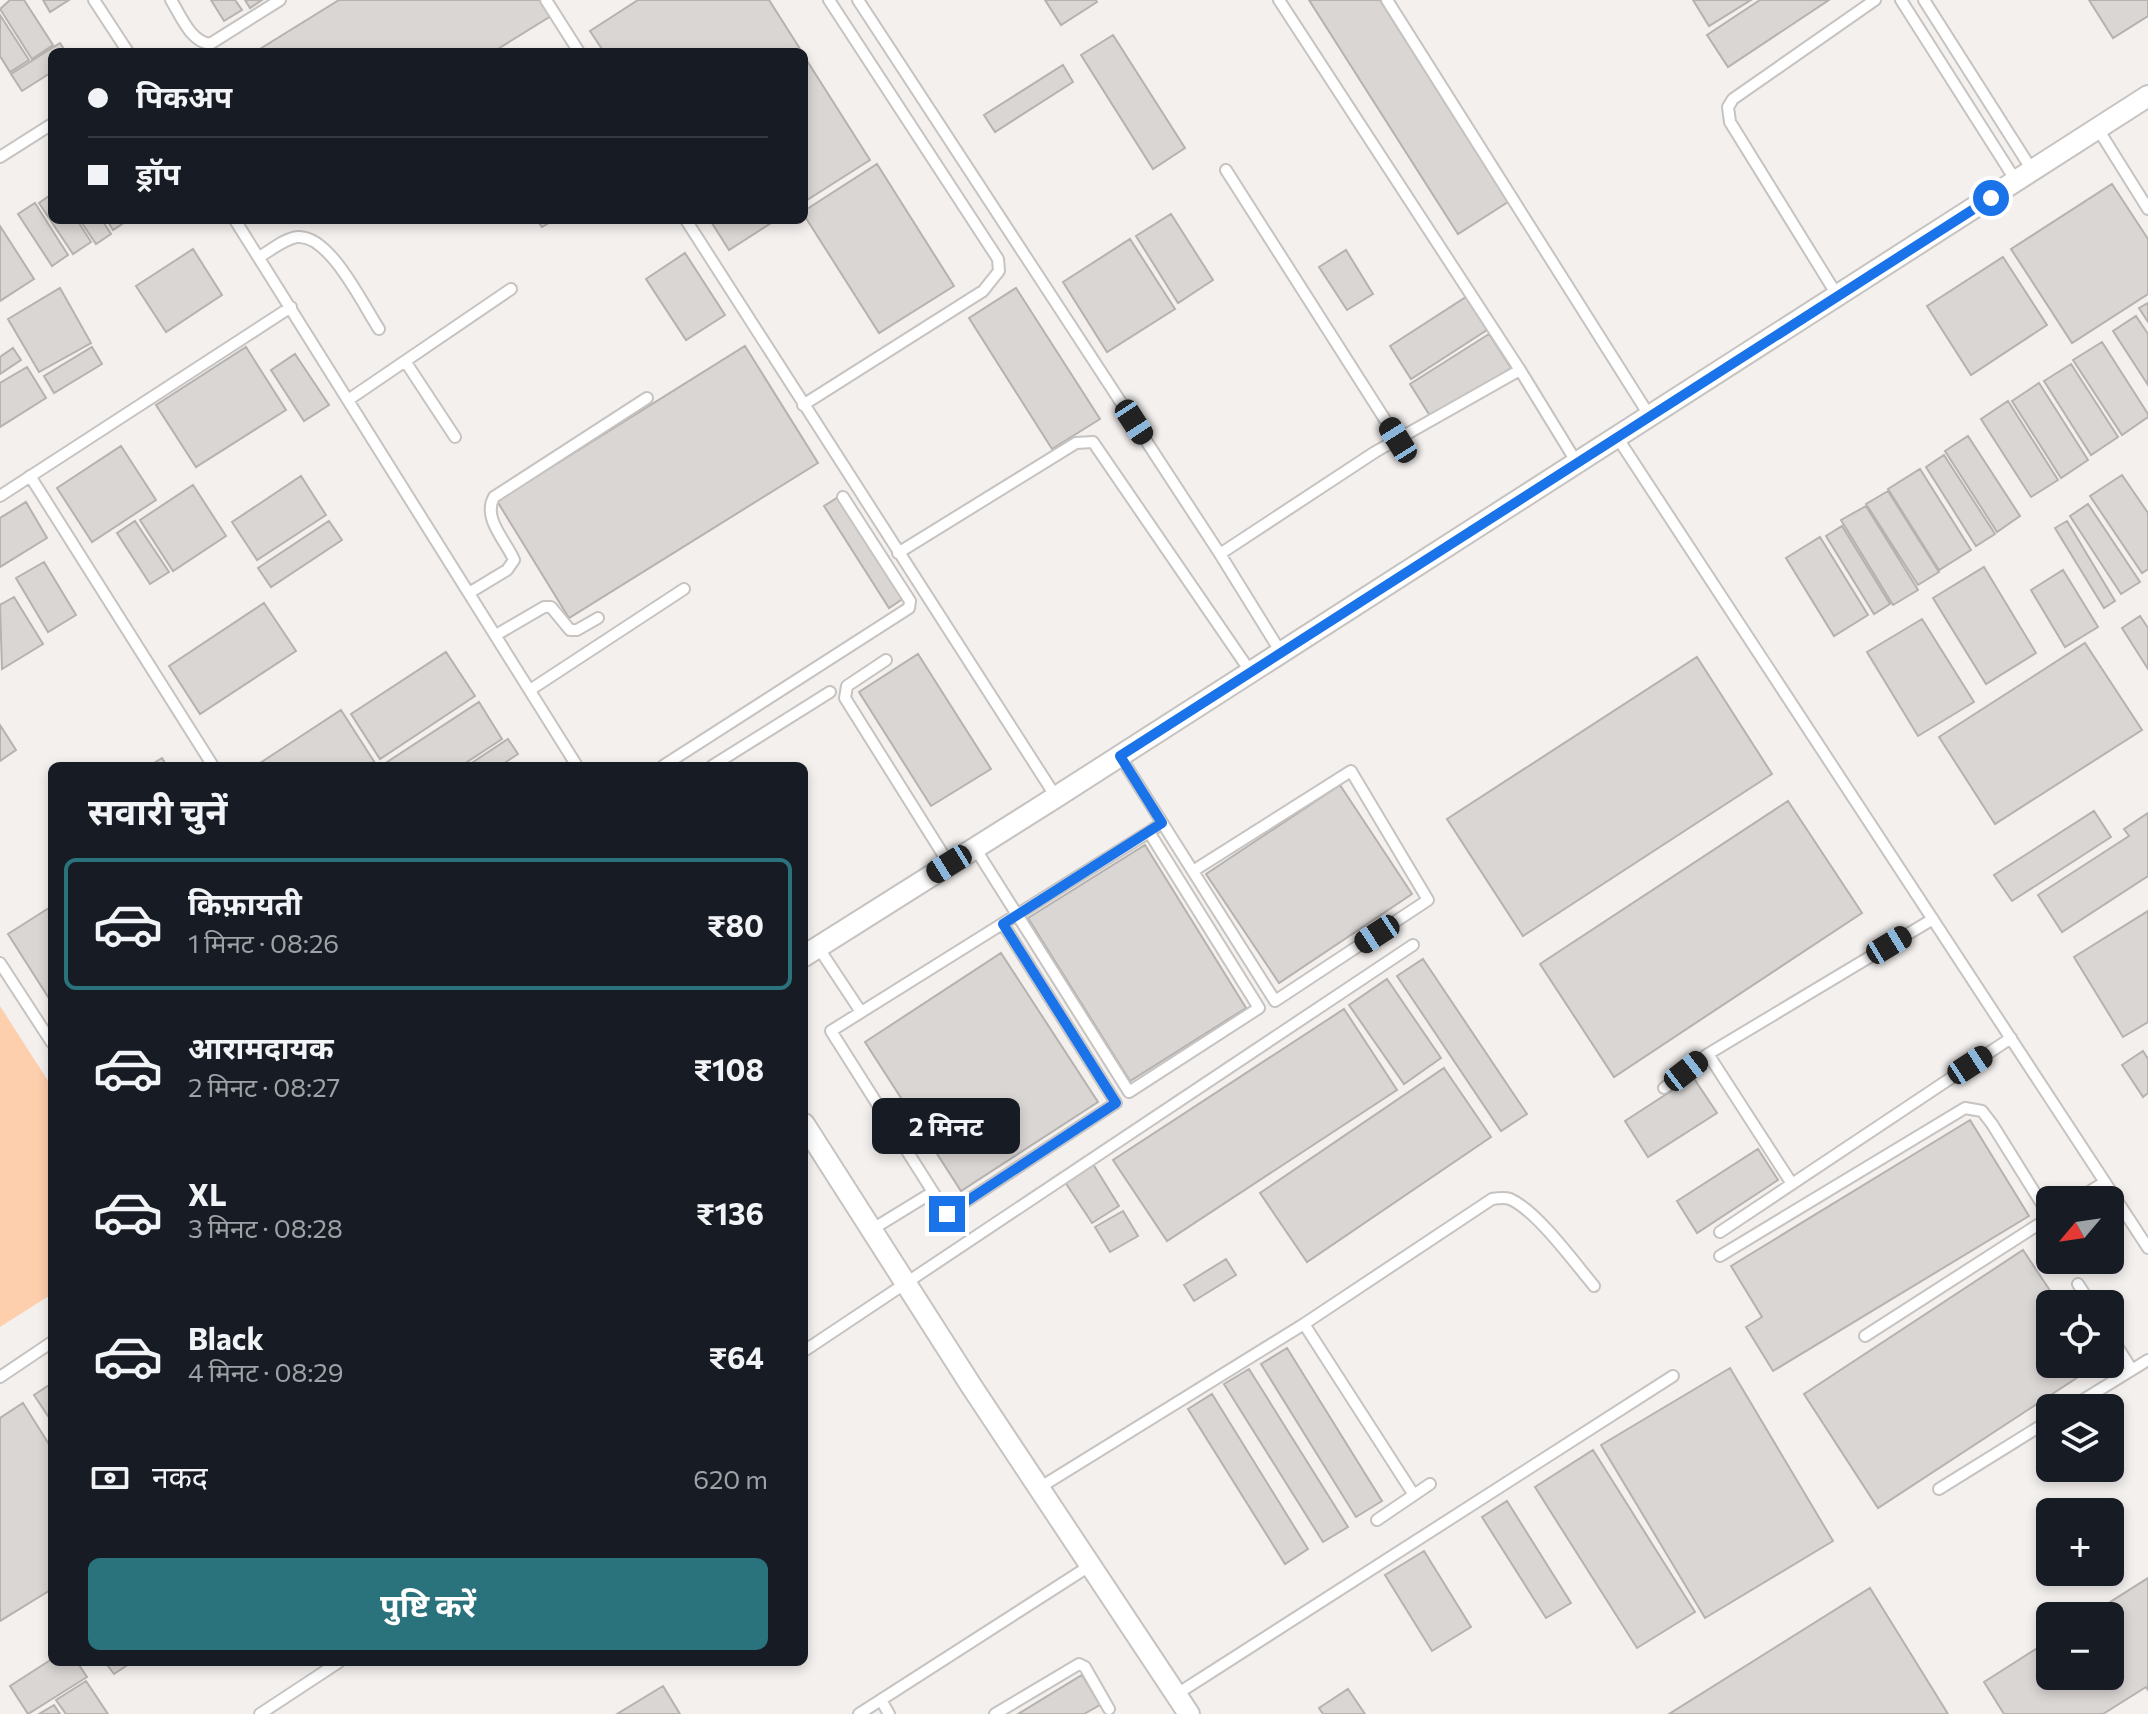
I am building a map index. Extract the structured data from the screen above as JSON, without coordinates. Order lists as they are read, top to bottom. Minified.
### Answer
{"north":"bottom left","page":{"banner":["पिकअप","ड्रॉप"],"heading":"सवारी चुनें","list":[{"name":"किफ़ायती","note":"1 मिनट · 08:26","value":"₹80"},{"name":"आरामदायक","note":"2 मिनट · 08:27","value":"₹108"},{"name":"XL","note":"3 मिनट · 08:28","value":"₹136"},{"name":"Black","note":"4 मिनट · 08:29","value":"₹64"}],"bubble":"2 मिनट","map_buttons":["+","−"],"pay":["नकद","620 m"],"buttons":"पुष्टि करें"}}
